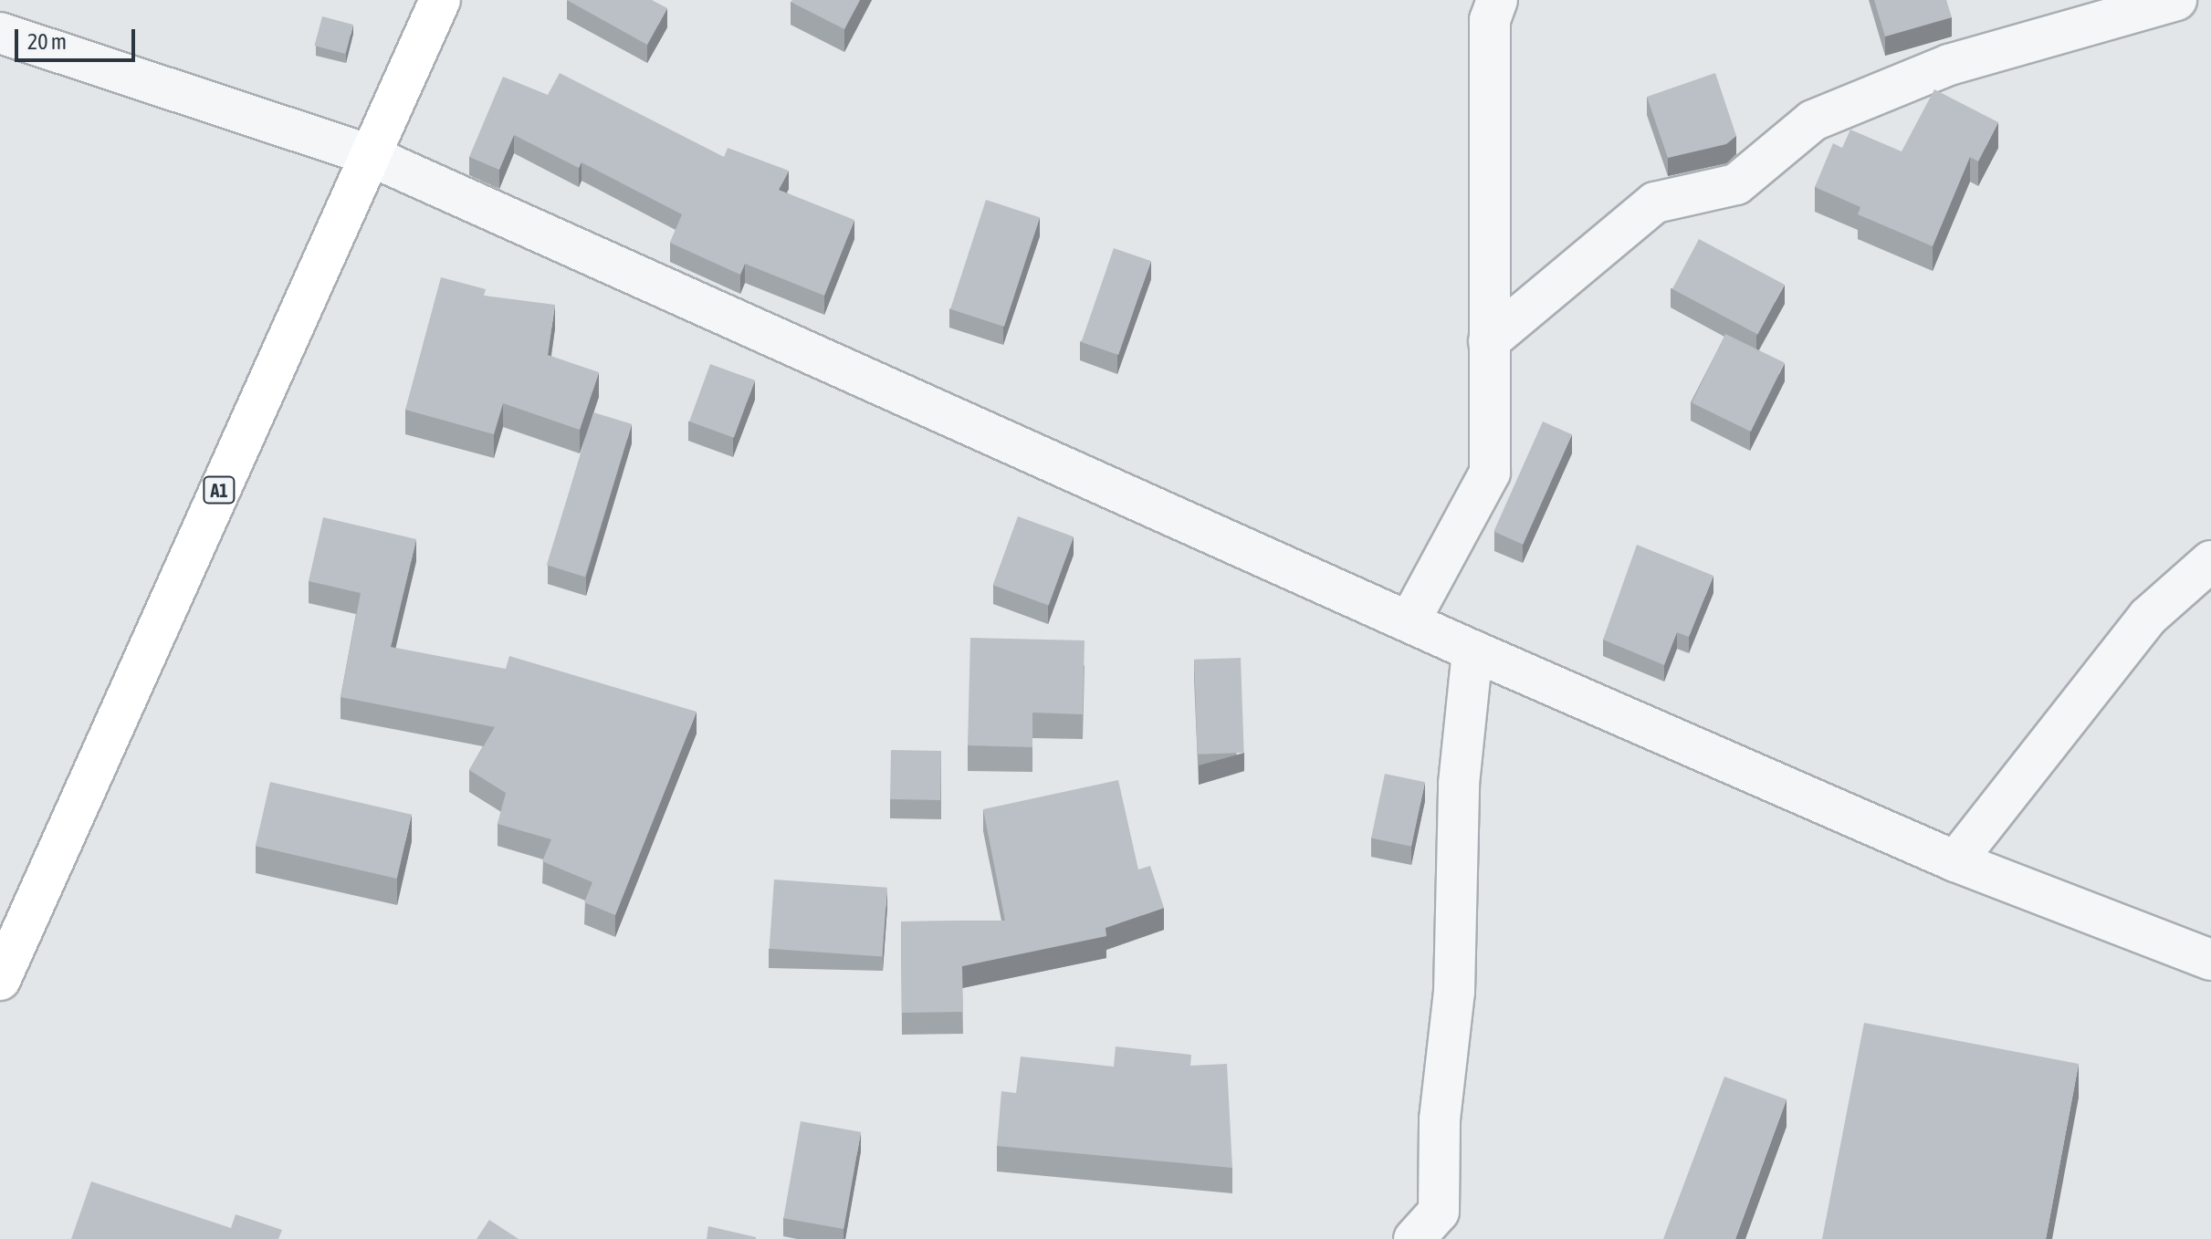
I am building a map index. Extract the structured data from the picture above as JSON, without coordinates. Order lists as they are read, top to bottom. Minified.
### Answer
{"streets":{"highway":["A1"]},"scale_bar":"20 m"}
